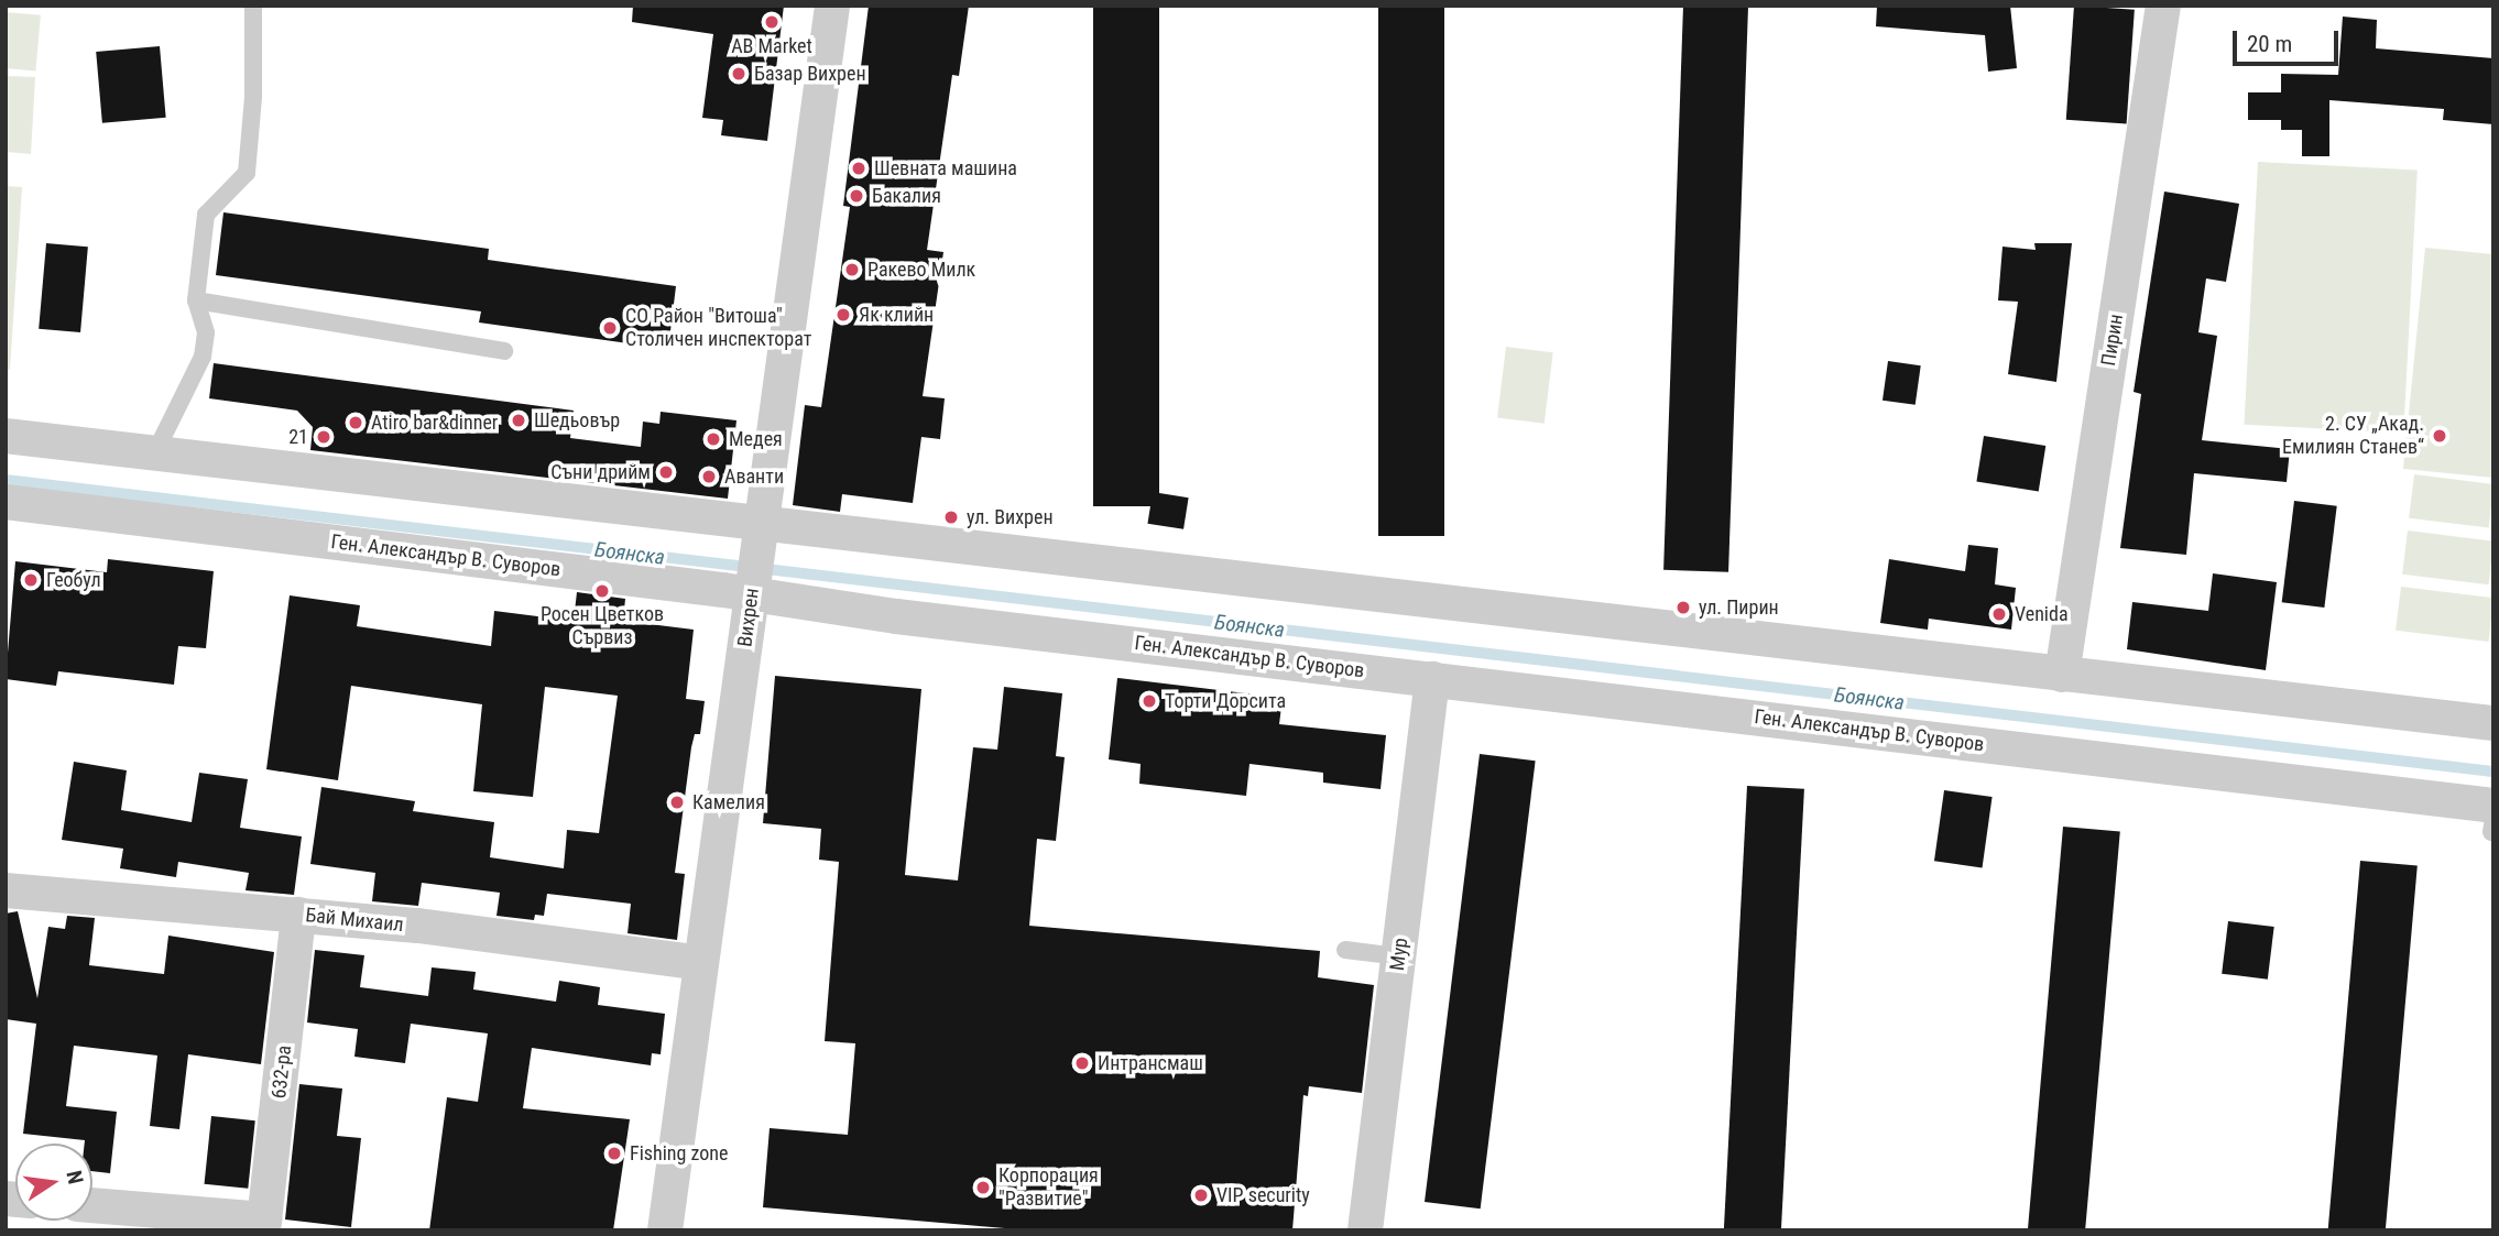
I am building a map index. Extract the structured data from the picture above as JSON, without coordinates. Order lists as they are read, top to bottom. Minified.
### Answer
{"streets":{"street":["Пирин","Ген. Александър В. Суворов","Вихрен","Бай Михаил","Мур","632-ра"]},"crossings":[["Ген. Александър В. Суворов","Вихрен"],["Ген. Александър В. Суворов","Мур"],["Вихрен","Бай Михаил"],["Бай Михаил","632-ра"]],"water":["Боянска"],"places":["AB Market","Базар Вихрен","Шевната машина","Бакалия","Ракево Милк","Як клийн","СО Район \"Витоша\" Столичен инспекторат","Шедьовър","Atiro bar&dinner","2. СУ „Акад. Емилиян Станев“","21","Медея","Съни дрийм","Аванти","ул. Вихрен","Геобул","Росен Цветков Сървиз","ул. Пирин","Venida","Торти Дорсита","Камелия","Интрансмаш","Fishing zone","Корпорация \"Развитие\"","VIP security"],"scale_bar":"20 m","north":"right"}
